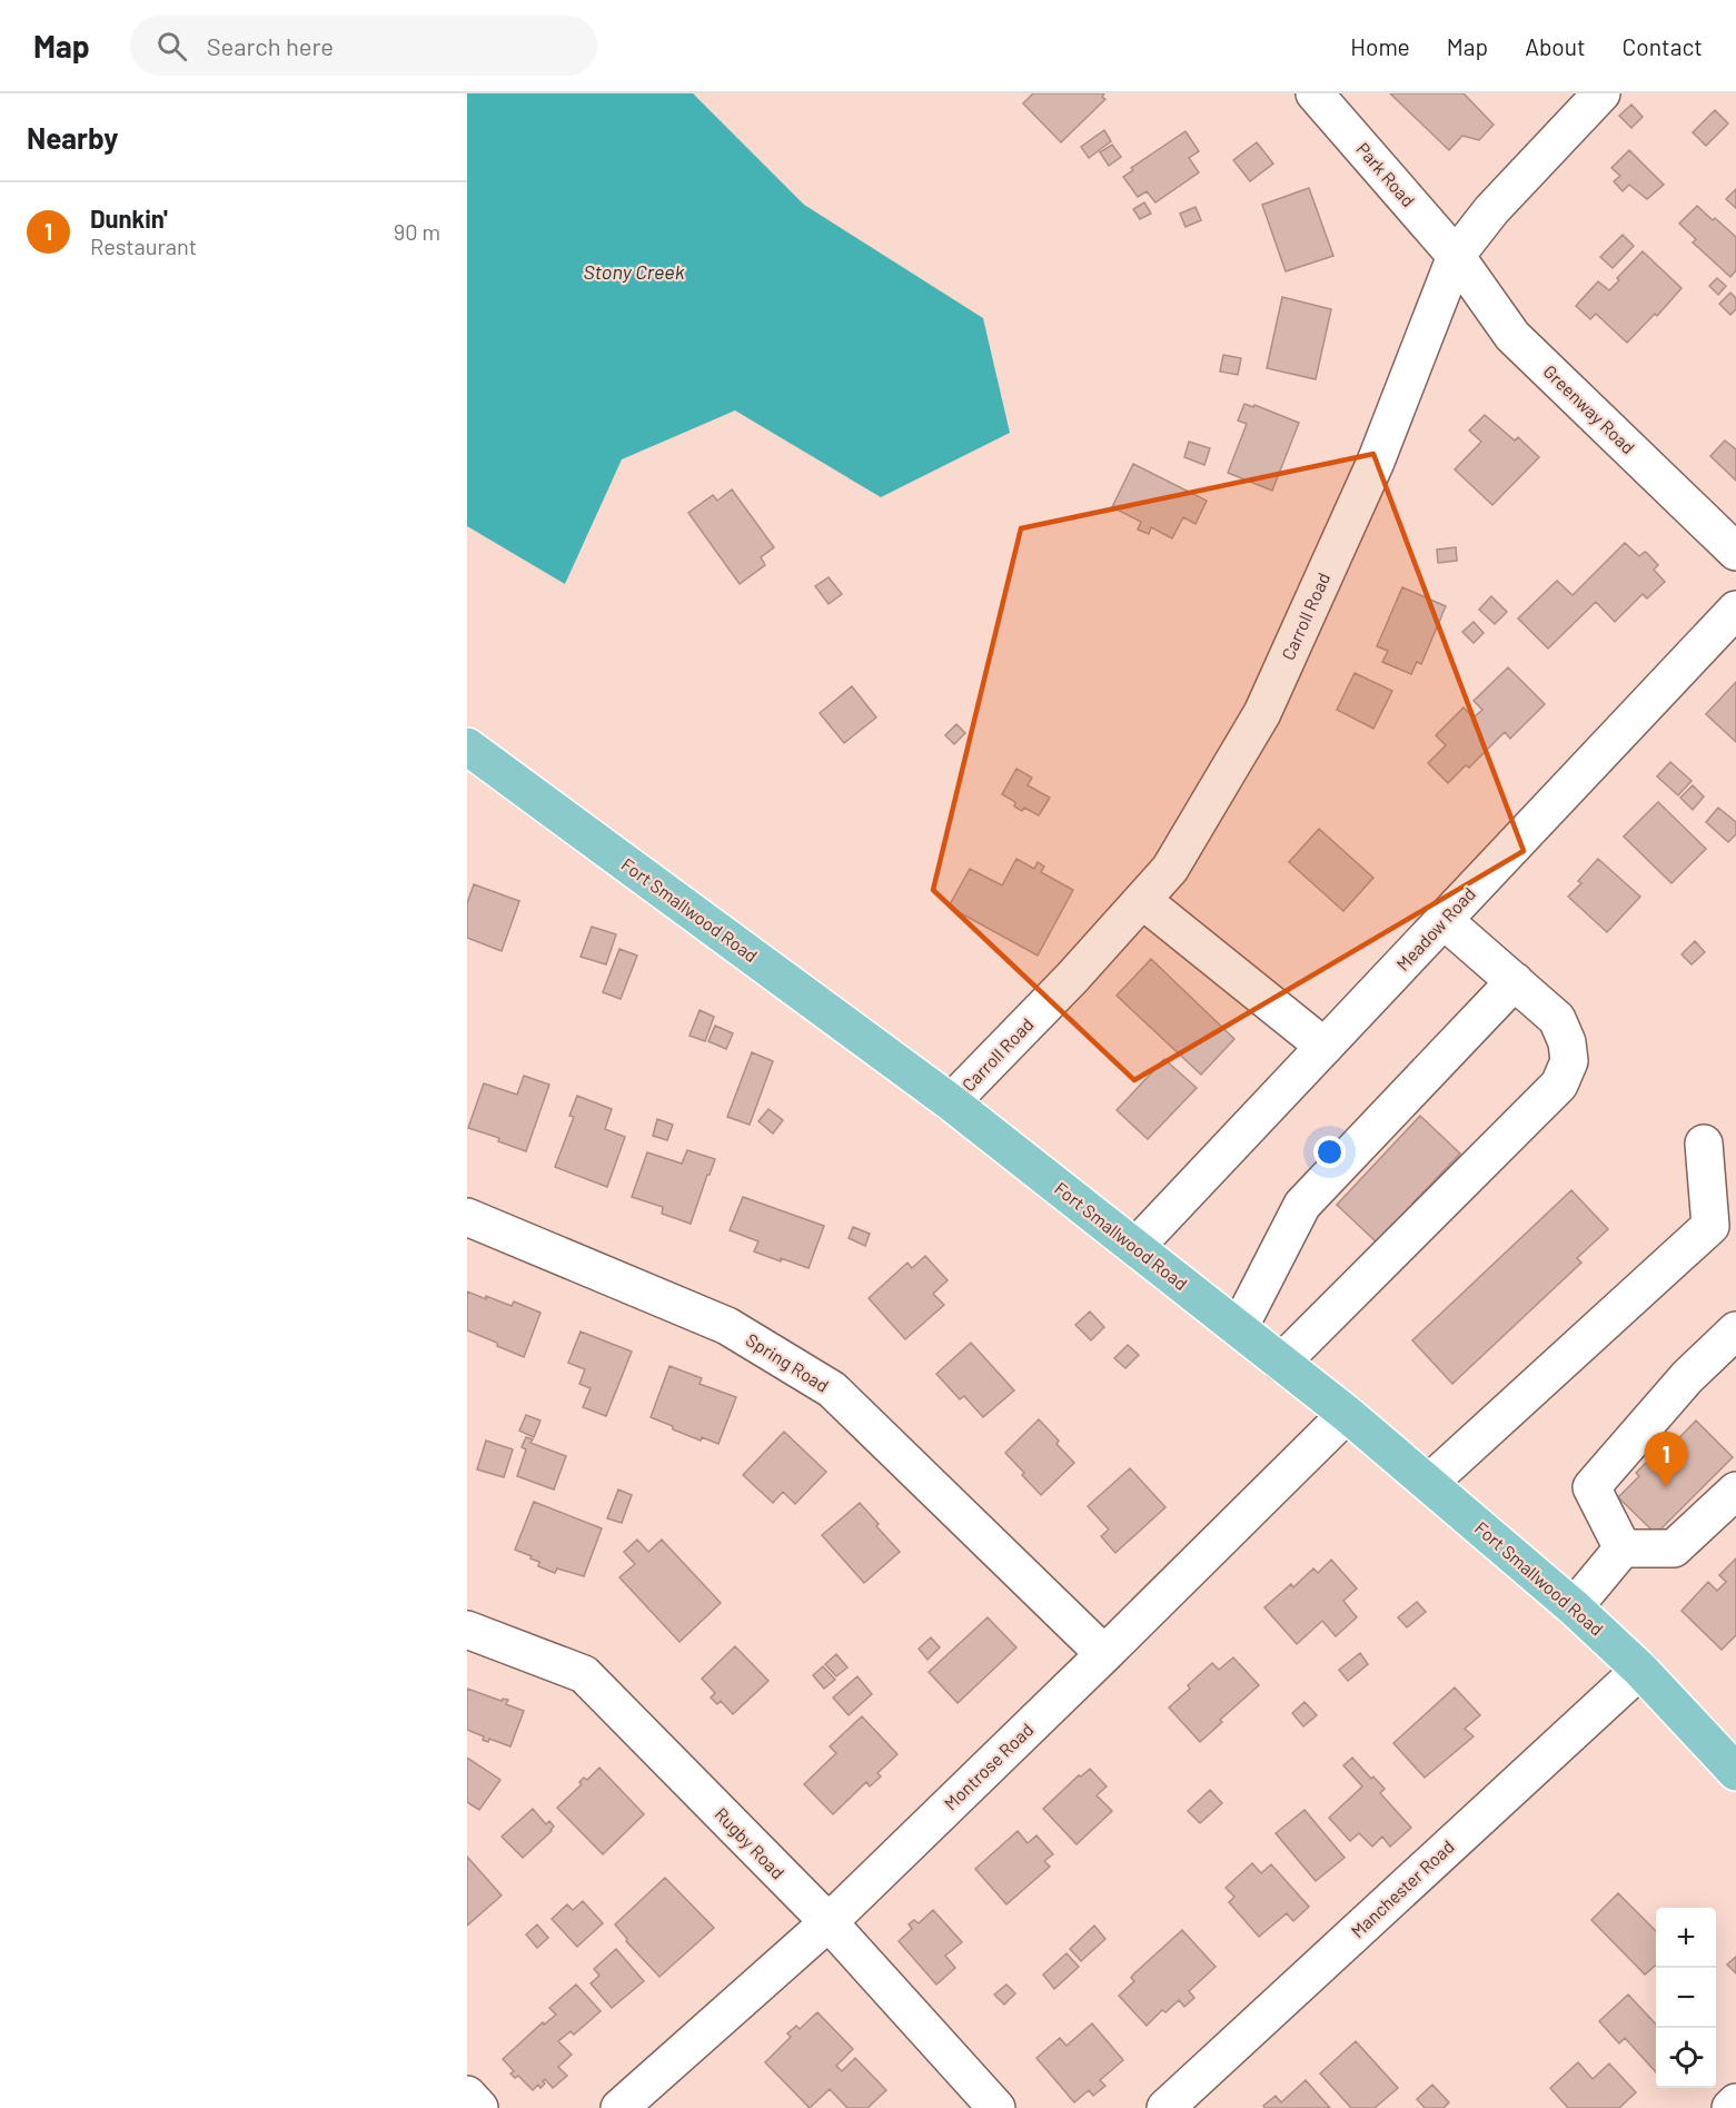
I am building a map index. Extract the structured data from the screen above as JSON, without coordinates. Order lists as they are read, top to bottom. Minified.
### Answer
{"streets":{"main road":["Fort Smallwood Road"],"street":["Park Road","Greenway Road","Carroll Road","Meadow Road","Spring Road","Montrose Road","Rugby Road","Manchester Road"]},"crossings":[["Park Road","Greenway Road"],["Park Road","Carroll Road"],["Greenway Road","Carroll Road"],["Carroll Road","Fort Smallwood Road"],["Fort Smallwood Road","Meadow Road"],["Fort Smallwood Road","Montrose Road"],["Fort Smallwood Road","Manchester Road"],["Spring Road","Montrose Road"],["Montrose Road","Rugby Road"]],"water":["Stony Creek"],"page":{"header":"Map","search":"Search here","nav":["Home","Map","About","Contact"],"heading":"Nearby","list":[{"mark":"1","name":"Dunkin'","note":"Restaurant","value":"90 m"}],"pins":"1","map_buttons":["+","−"]}}
